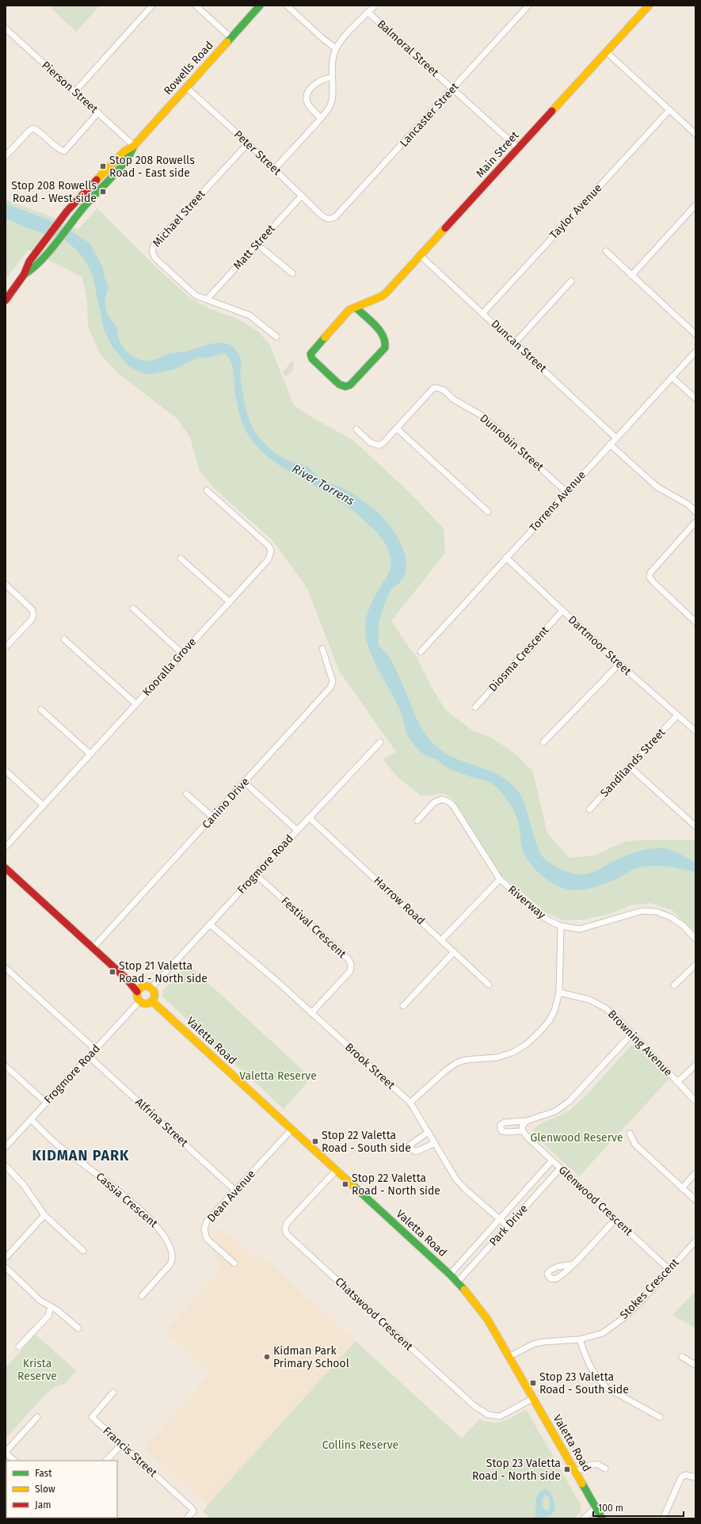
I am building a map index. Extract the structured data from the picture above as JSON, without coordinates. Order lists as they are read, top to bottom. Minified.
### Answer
{"streets":{"street":["Balmoral Street","Rowells Road","Pierson Street","Lancaster Street","Peter Street","Main Street","Taylor Avenue","Michael Street","Matt Street","Duncan Street","Dunrobin Street","Torrens Avenue","Dartmoor Street","Diosma Crescent","Kooralla Grove","Sandilands Street","Canino Drive","Frogmore Road","Harrow Road","Riverway","Festival Crescent","Valetta Road","Browning Avenue","Brook Street","Alfrina Street","Dean Avenue","Cassia Crescent","Glenwood Crescent","Park Drive","Stokes Crescent","Chatswood Crescent","Francis Street"]},"crossings":[["Balmoral Street","Lancaster Street"],["Balmoral Street","Main Street"],["Rowells Road","Pierson Street"],["Rowells Road","Peter Street"],["Lancaster Street","Peter Street"],["Peter Street","Michael Street"],["Peter Street","Matt Street"],["Main Street","Duncan Street"],["Taylor Avenue","Duncan Street"],["Michael Street","Matt Street"],["Duncan Street","Torrens Avenue"],["Dunrobin Street","Torrens Avenue"],["Torrens Avenue","Dartmoor Street"],["Dartmoor Street","Diosma Crescent"],["Dartmoor Street","Sandilands Street"],["Frogmore Road","Harrow Road"],["Frogmore Road","Festival Crescent"],["Frogmore Road","Valetta Road"],["Frogmore Road","Brook Street"],["Frogmore Road","Alfrina Street"],["Frogmore Road","Cassia Crescent"],["Festival Crescent","Brook Street"],["Valetta Road","Dean Avenue"],["Valetta Road","Park Drive"],["Valetta Road","Stokes Crescent"],["Valetta Road","Chatswood Crescent"],["Brook Street","Park Drive"],["Alfrina Street","Dean Avenue"],["Glenwood Crescent","Park Drive"],["Glenwood Crescent","Stokes Crescent"]],"districts":["KIDMAN PARK"],"water":["River Torrens"],"parks":["Valetta Reserve","Glenwood Reserve","Krista Reserve","Collins Reserve"],"places":{"transit":["Stop 208 Rowells Road - East side","Stop 208 Rowells Road - West side","Stop 21 Valetta Road - North side","Stop 22 Valetta Road - South side","Stop 22 Valetta Road - North side","Stop 23 Valetta Road - South side","Stop 23 Valetta Road - North side"],"other":["Kidman Park Primary School"]},"legend":["Fast","Slow","Jam"],"scale_bar":"100 m"}
